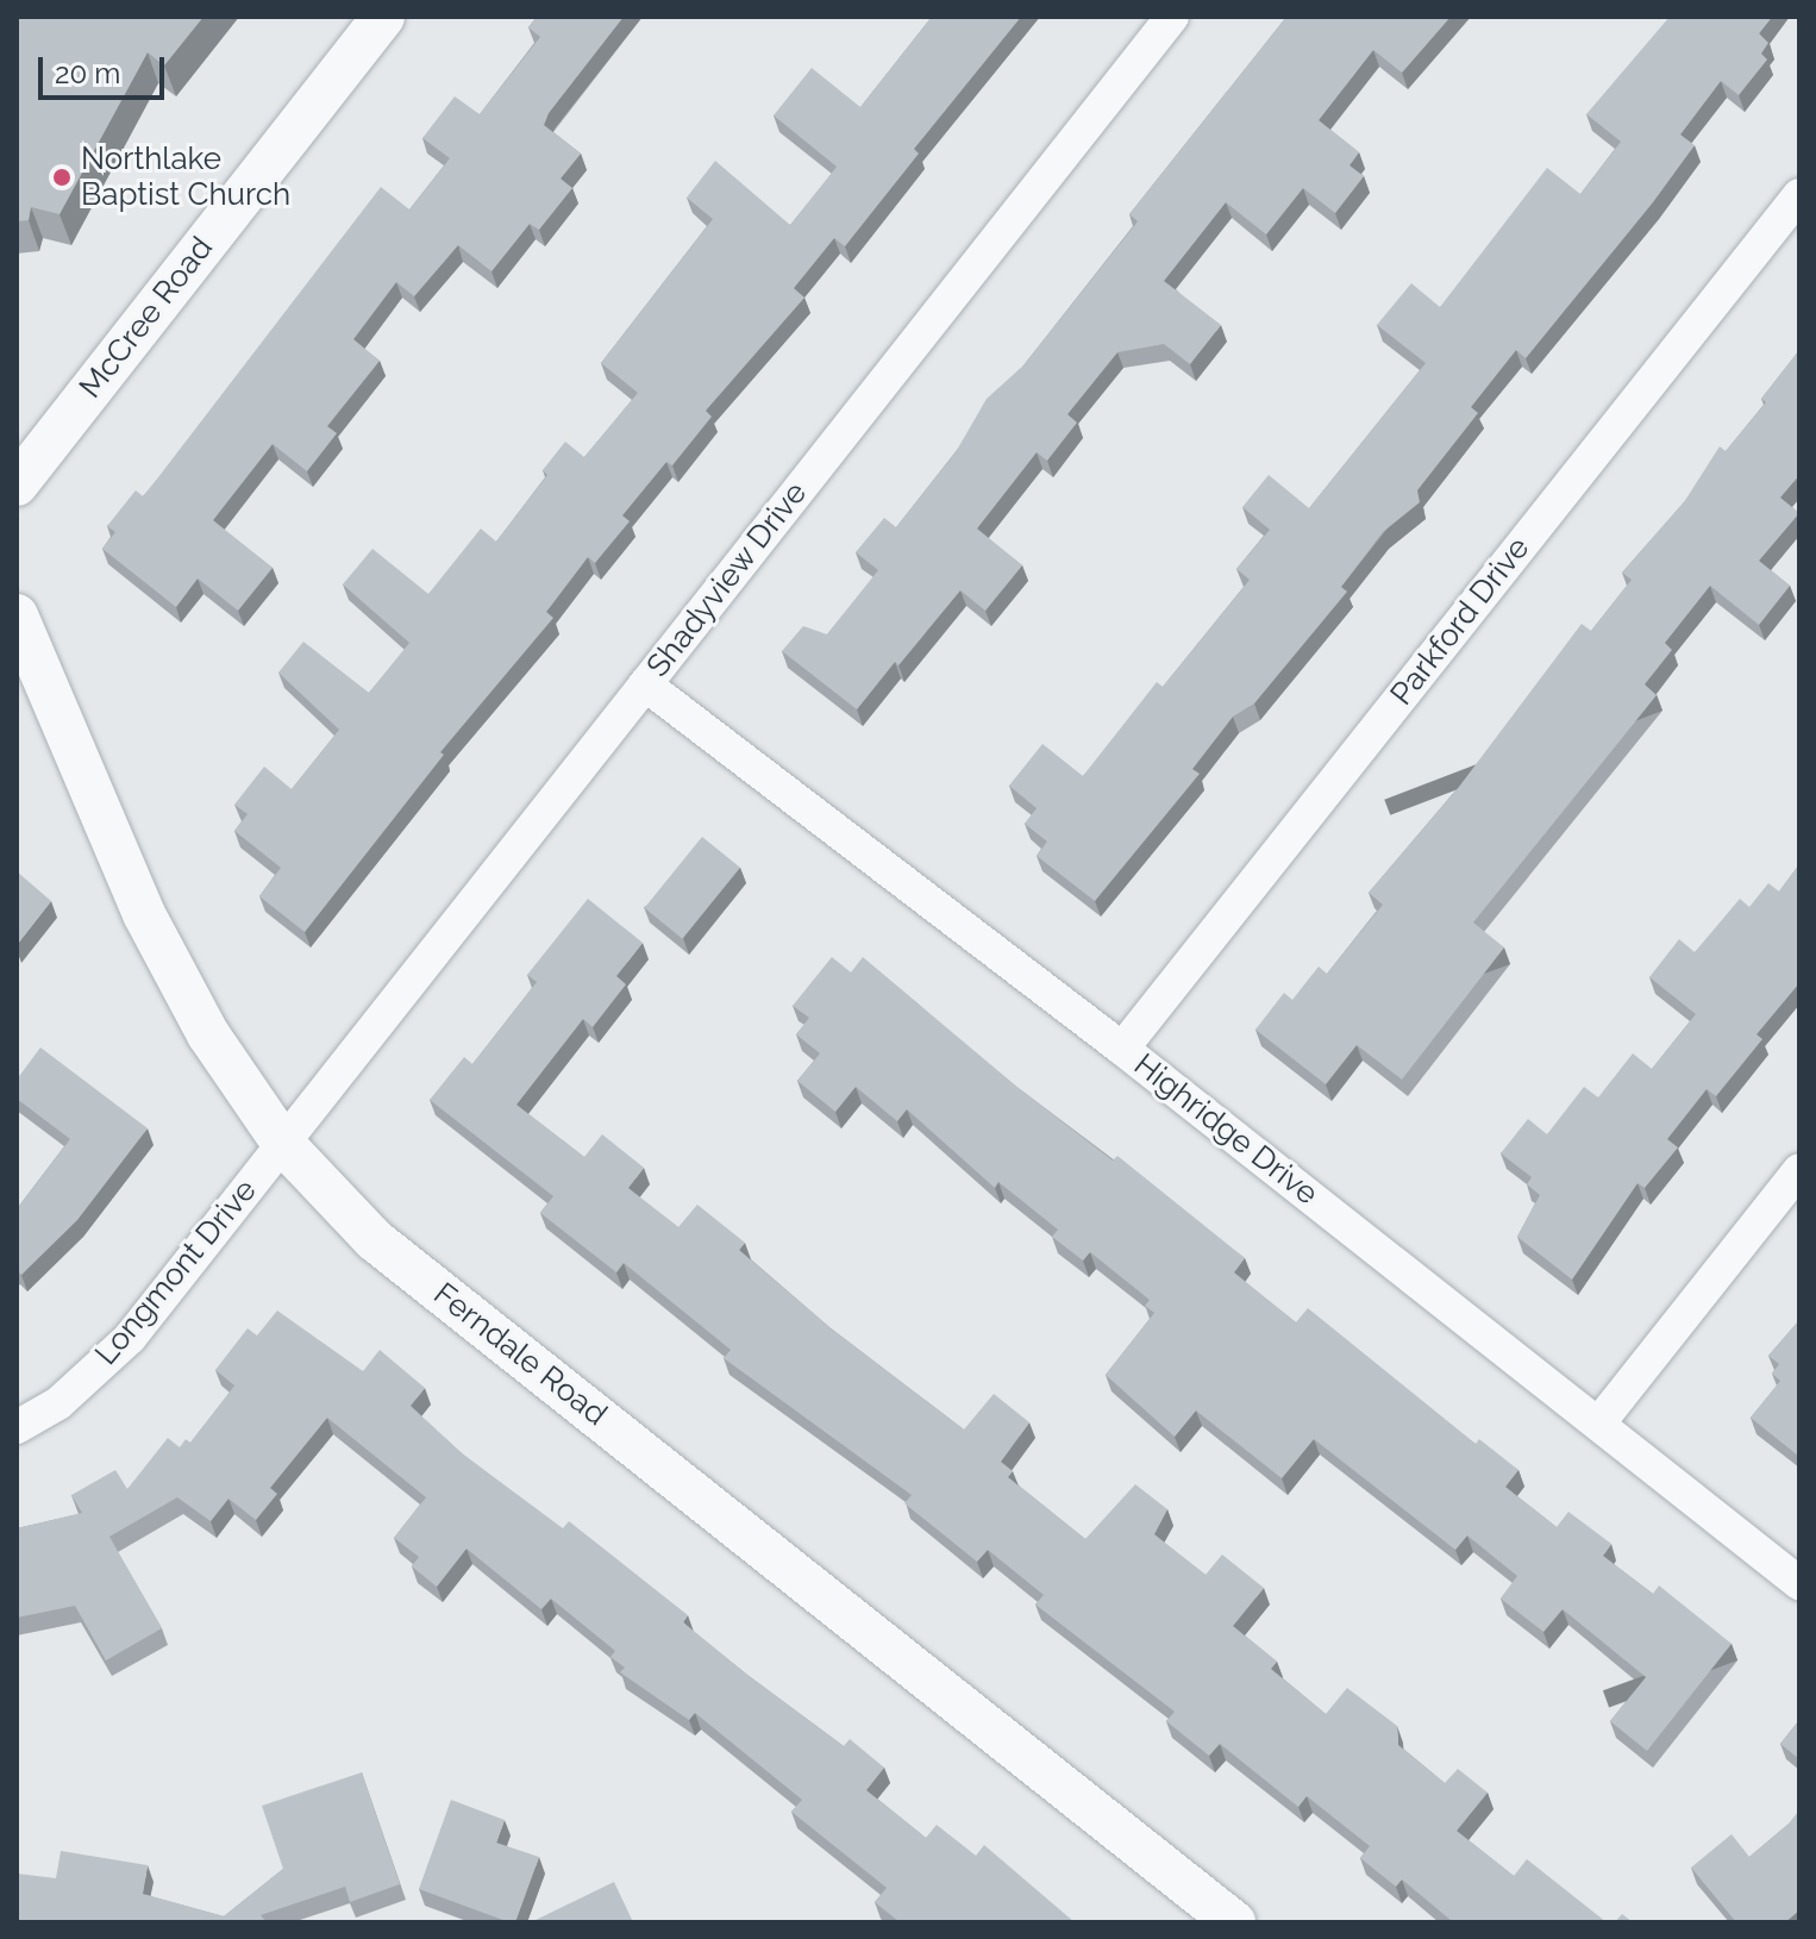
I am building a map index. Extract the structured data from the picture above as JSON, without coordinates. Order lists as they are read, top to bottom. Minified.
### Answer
{"streets":{"street":["McCree Road","Shadyview Drive","Parkford Drive","Highridge Drive","Longmont Drive","Ferndale Road"]},"crossings":[["Shadyview Drive","Highridge Drive"],["Shadyview Drive","Longmont Drive"],["Shadyview Drive","Ferndale Road"],["Parkford Drive","Highridge Drive"],["Longmont Drive","Ferndale Road"]],"places":["Northlake Baptist Church"],"scale_bar":"20 m"}
